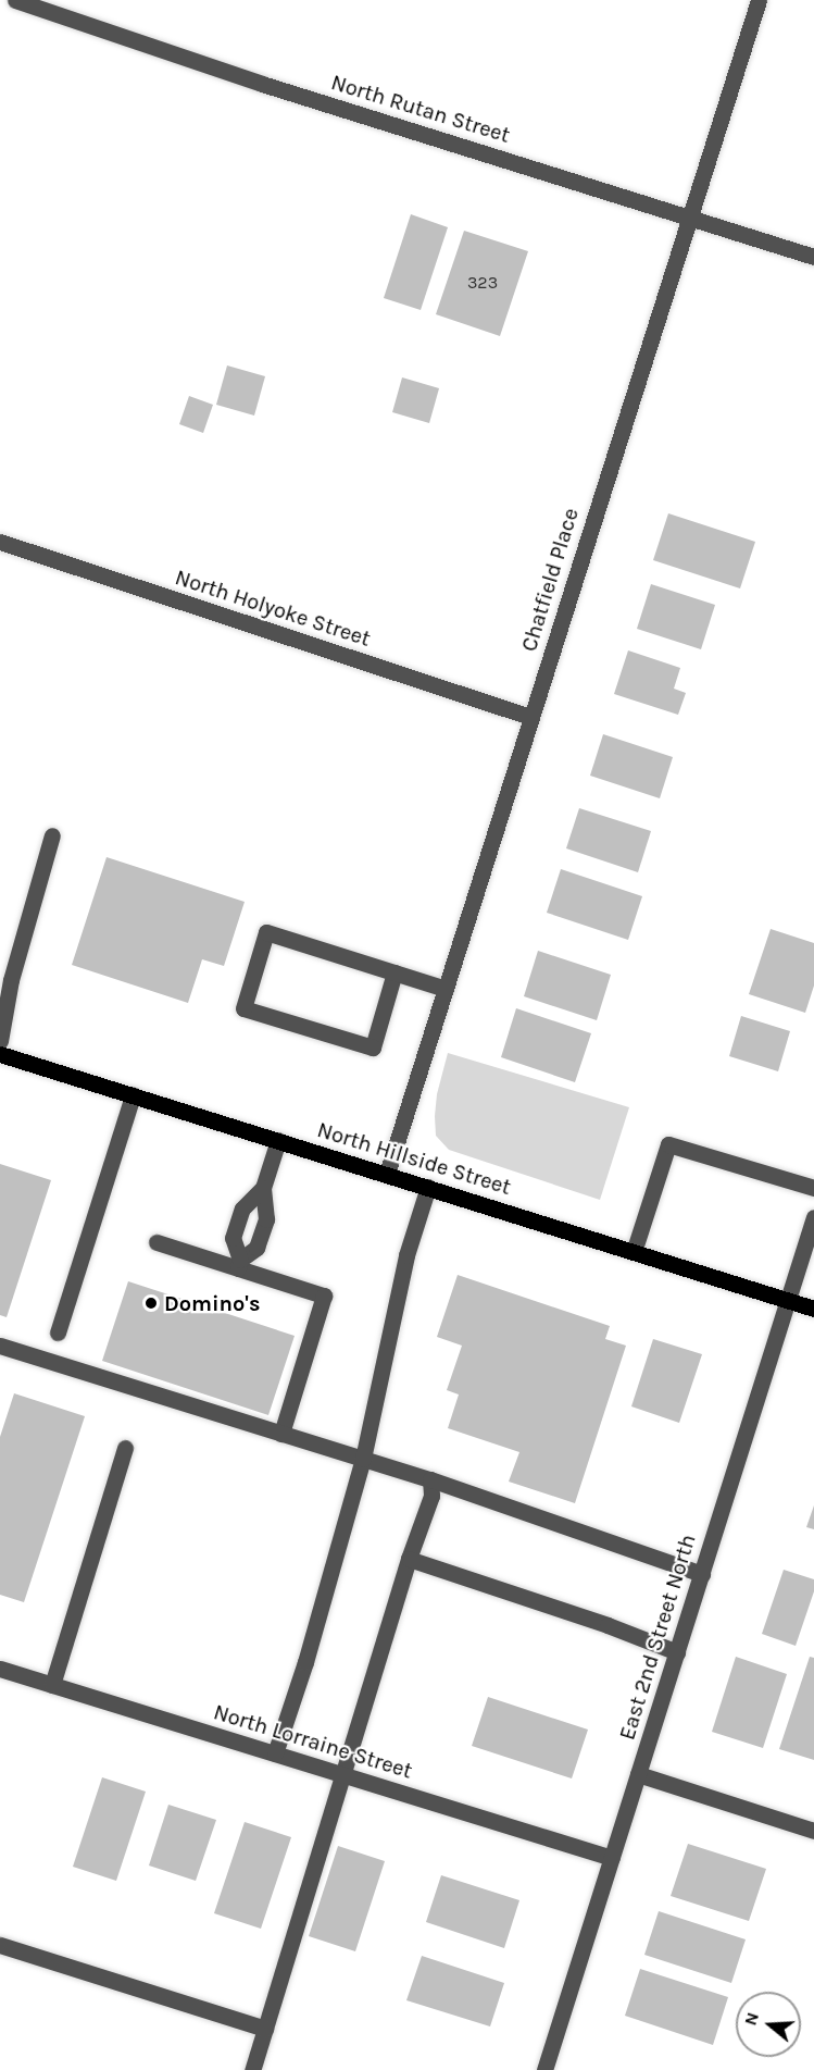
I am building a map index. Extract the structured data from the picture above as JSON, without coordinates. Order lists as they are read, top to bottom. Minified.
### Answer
{"streets":{"main road":["North Hillside Street"],"street":["North Rutan Street","Chatfield Place","North Holyoke Street","East 2nd Street North","North Lorraine Street"]},"crossings":[["North Rutan Street","Chatfield Place"],["Chatfield Place","North Holyoke Street"],["Chatfield Place","North Hillside Street"],["North Hillside Street","East 2nd Street North"],["East 2nd Street North","North Lorraine Street"]],"places":["Domino's"],"house_numbers":["323"],"north":"left"}
